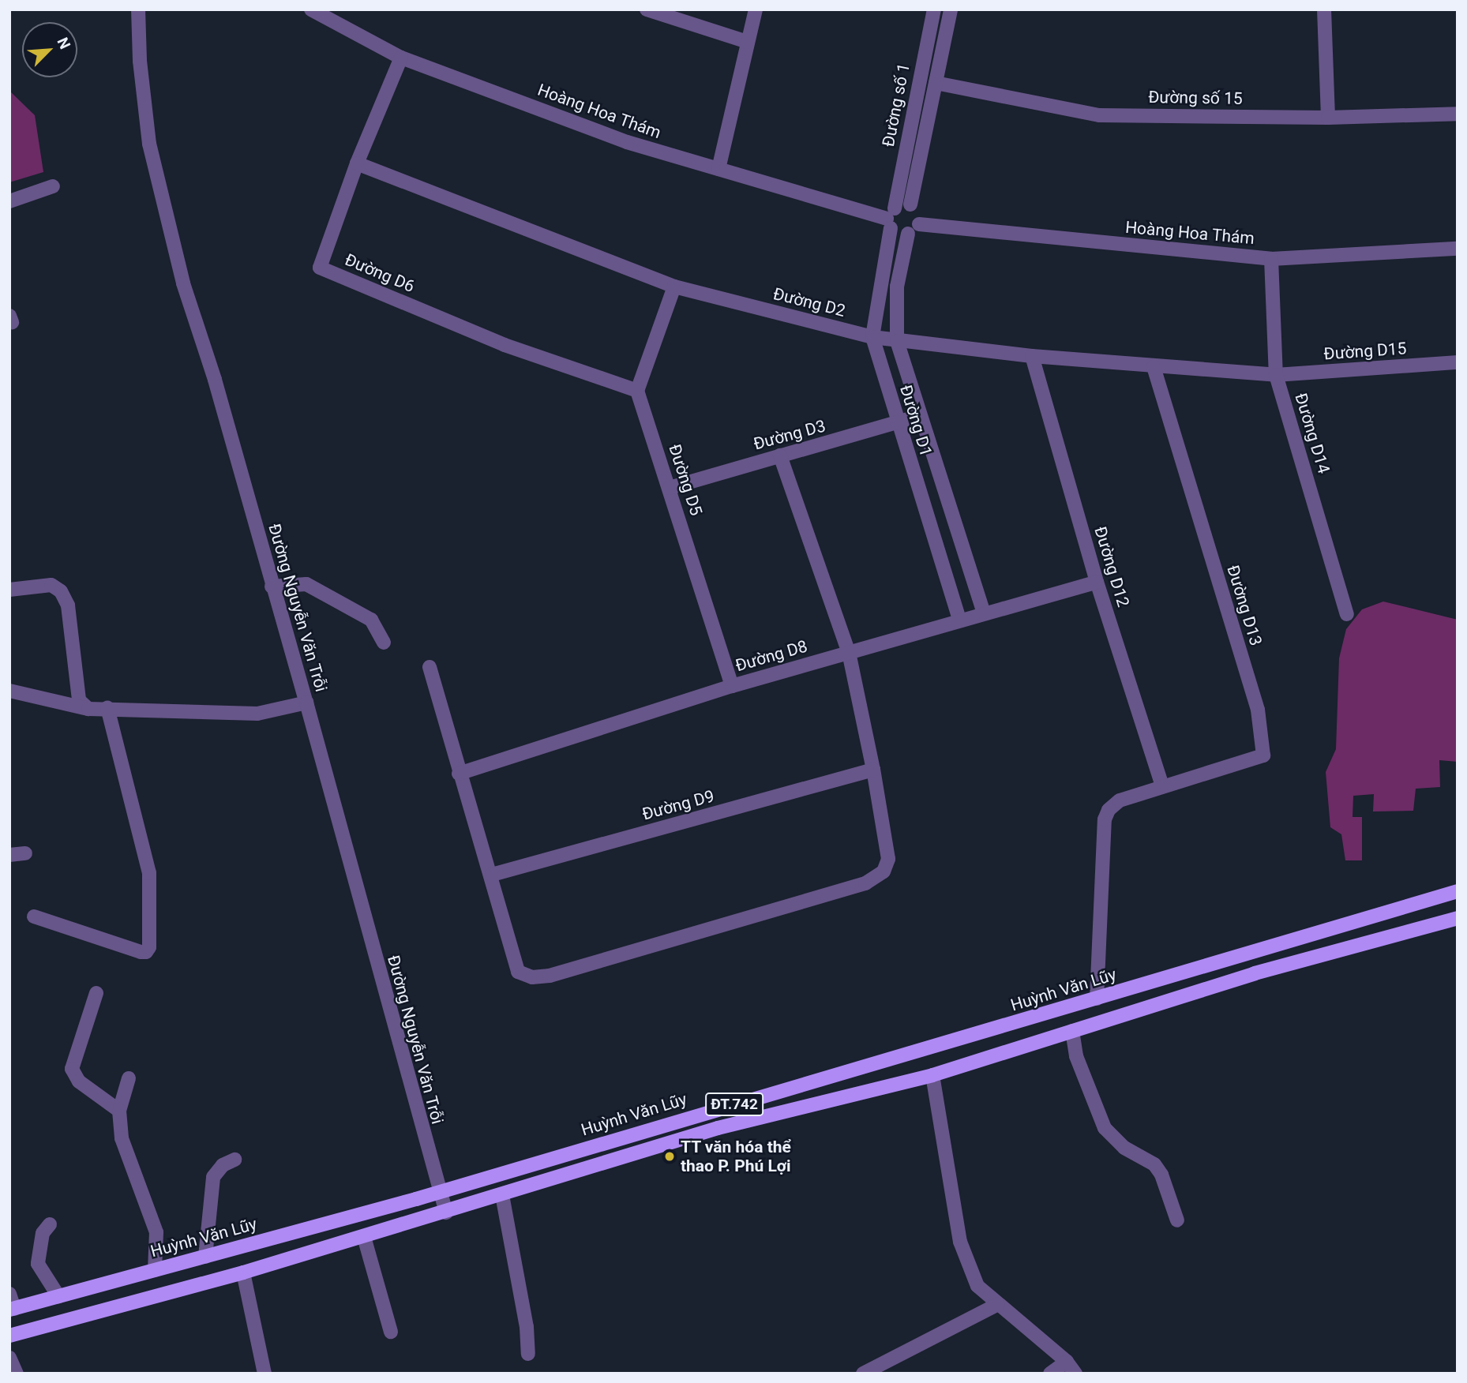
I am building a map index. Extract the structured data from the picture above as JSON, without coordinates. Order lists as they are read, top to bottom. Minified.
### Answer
{"streets":{"main road":["Huỳnh Văn Lũy","ĐT.742"],"street":["Đường số 15","Đường số 1","Hoàng Hoa Thám","Đường D6","Đường D2","Đường D15","Đường D1","Đường D14","Đường D3","Đường D5","Đường D12","Đường D13","Đường Nguyễn Văn Trỗi","Đường D8","Đường D9"]},"crossings":[["Đường số 15","Đường số 1"],["Đường số 1","Hoàng Hoa Thám"],["Đường số 1","Đường D1"],["Hoàng Hoa Thám","Đường D6"],["Hoàng Hoa Thám","Đường D1"],["Hoàng Hoa Thám","Đường D14"],["Đường D6","Đường D2"],["Đường D6","Đường D5"],["Đường D2","Đường D15"],["Đường D2","Đường D1"],["Đường D2","Đường D14"],["Đường D2","Đường D12"],["Đường D2","Đường D13"],["Đường D15","Đường D14"],["Đường D1","Đường D3"],["Đường D1","Đường D8"],["Đường D3","Đường D5"],["Đường D5","Đường D8"],["Đường D12","Đường D13"],["Đường D12","Đường D8"],["Đường Nguyễn Văn Trỗi","Huỳnh Văn Lũy"],["Đường Nguyễn Văn Trỗi","ĐT.742"]],"places":["TT văn hóa thể thao P. Phú Lợi"],"north":"top right"}
